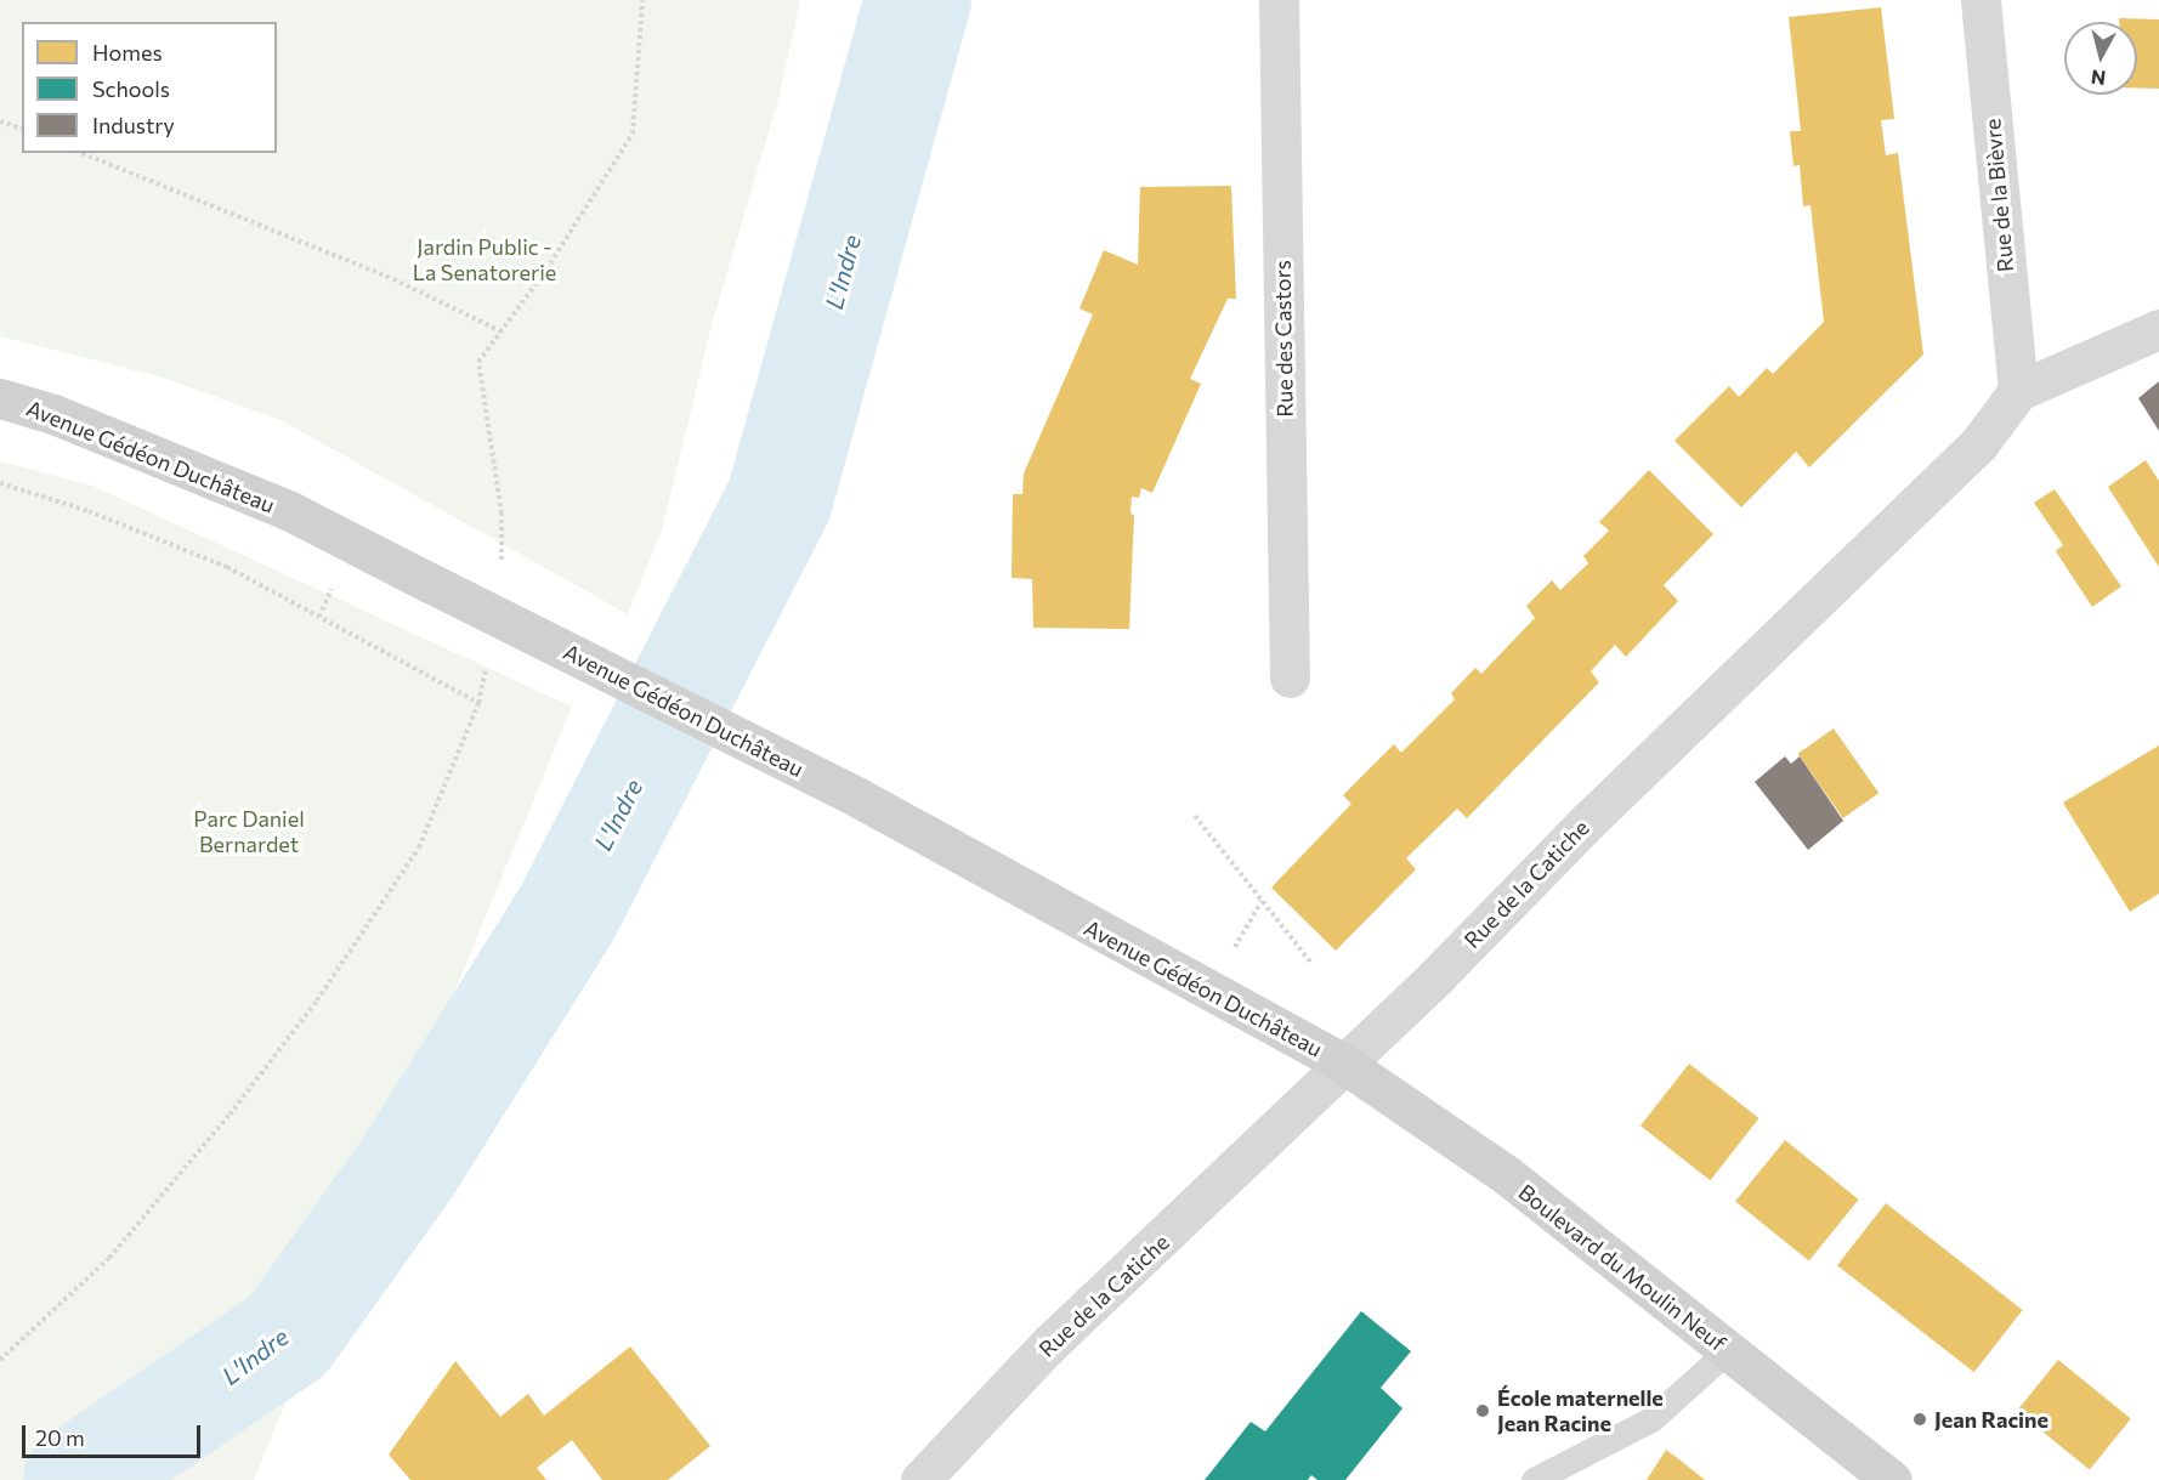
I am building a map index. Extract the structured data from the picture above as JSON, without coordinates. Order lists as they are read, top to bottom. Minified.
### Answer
{"streets":{"street":["Rue de la Bièvre","Rue des Castors","Avenue Gédéon Duchâteau","Rue de la Catiche","Boulevard du Moulin Neuf"]},"crossings":[["Rue de la Bièvre","Rue de la Catiche"],["Avenue Gédéon Duchâteau","Rue de la Catiche"],["Avenue Gédéon Duchâteau","Boulevard du Moulin Neuf"],["Rue de la Catiche","Boulevard du Moulin Neuf"]],"water":["L'Indre"],"parks":["Jardin Public - La Senatorerie","Parc Daniel Bernardet"],"places":["École maternelle Jean Racine","Jean Racine"],"legend":["Homes","Schools","Industry"],"scale_bar":"20 m","north":"bottom"}
